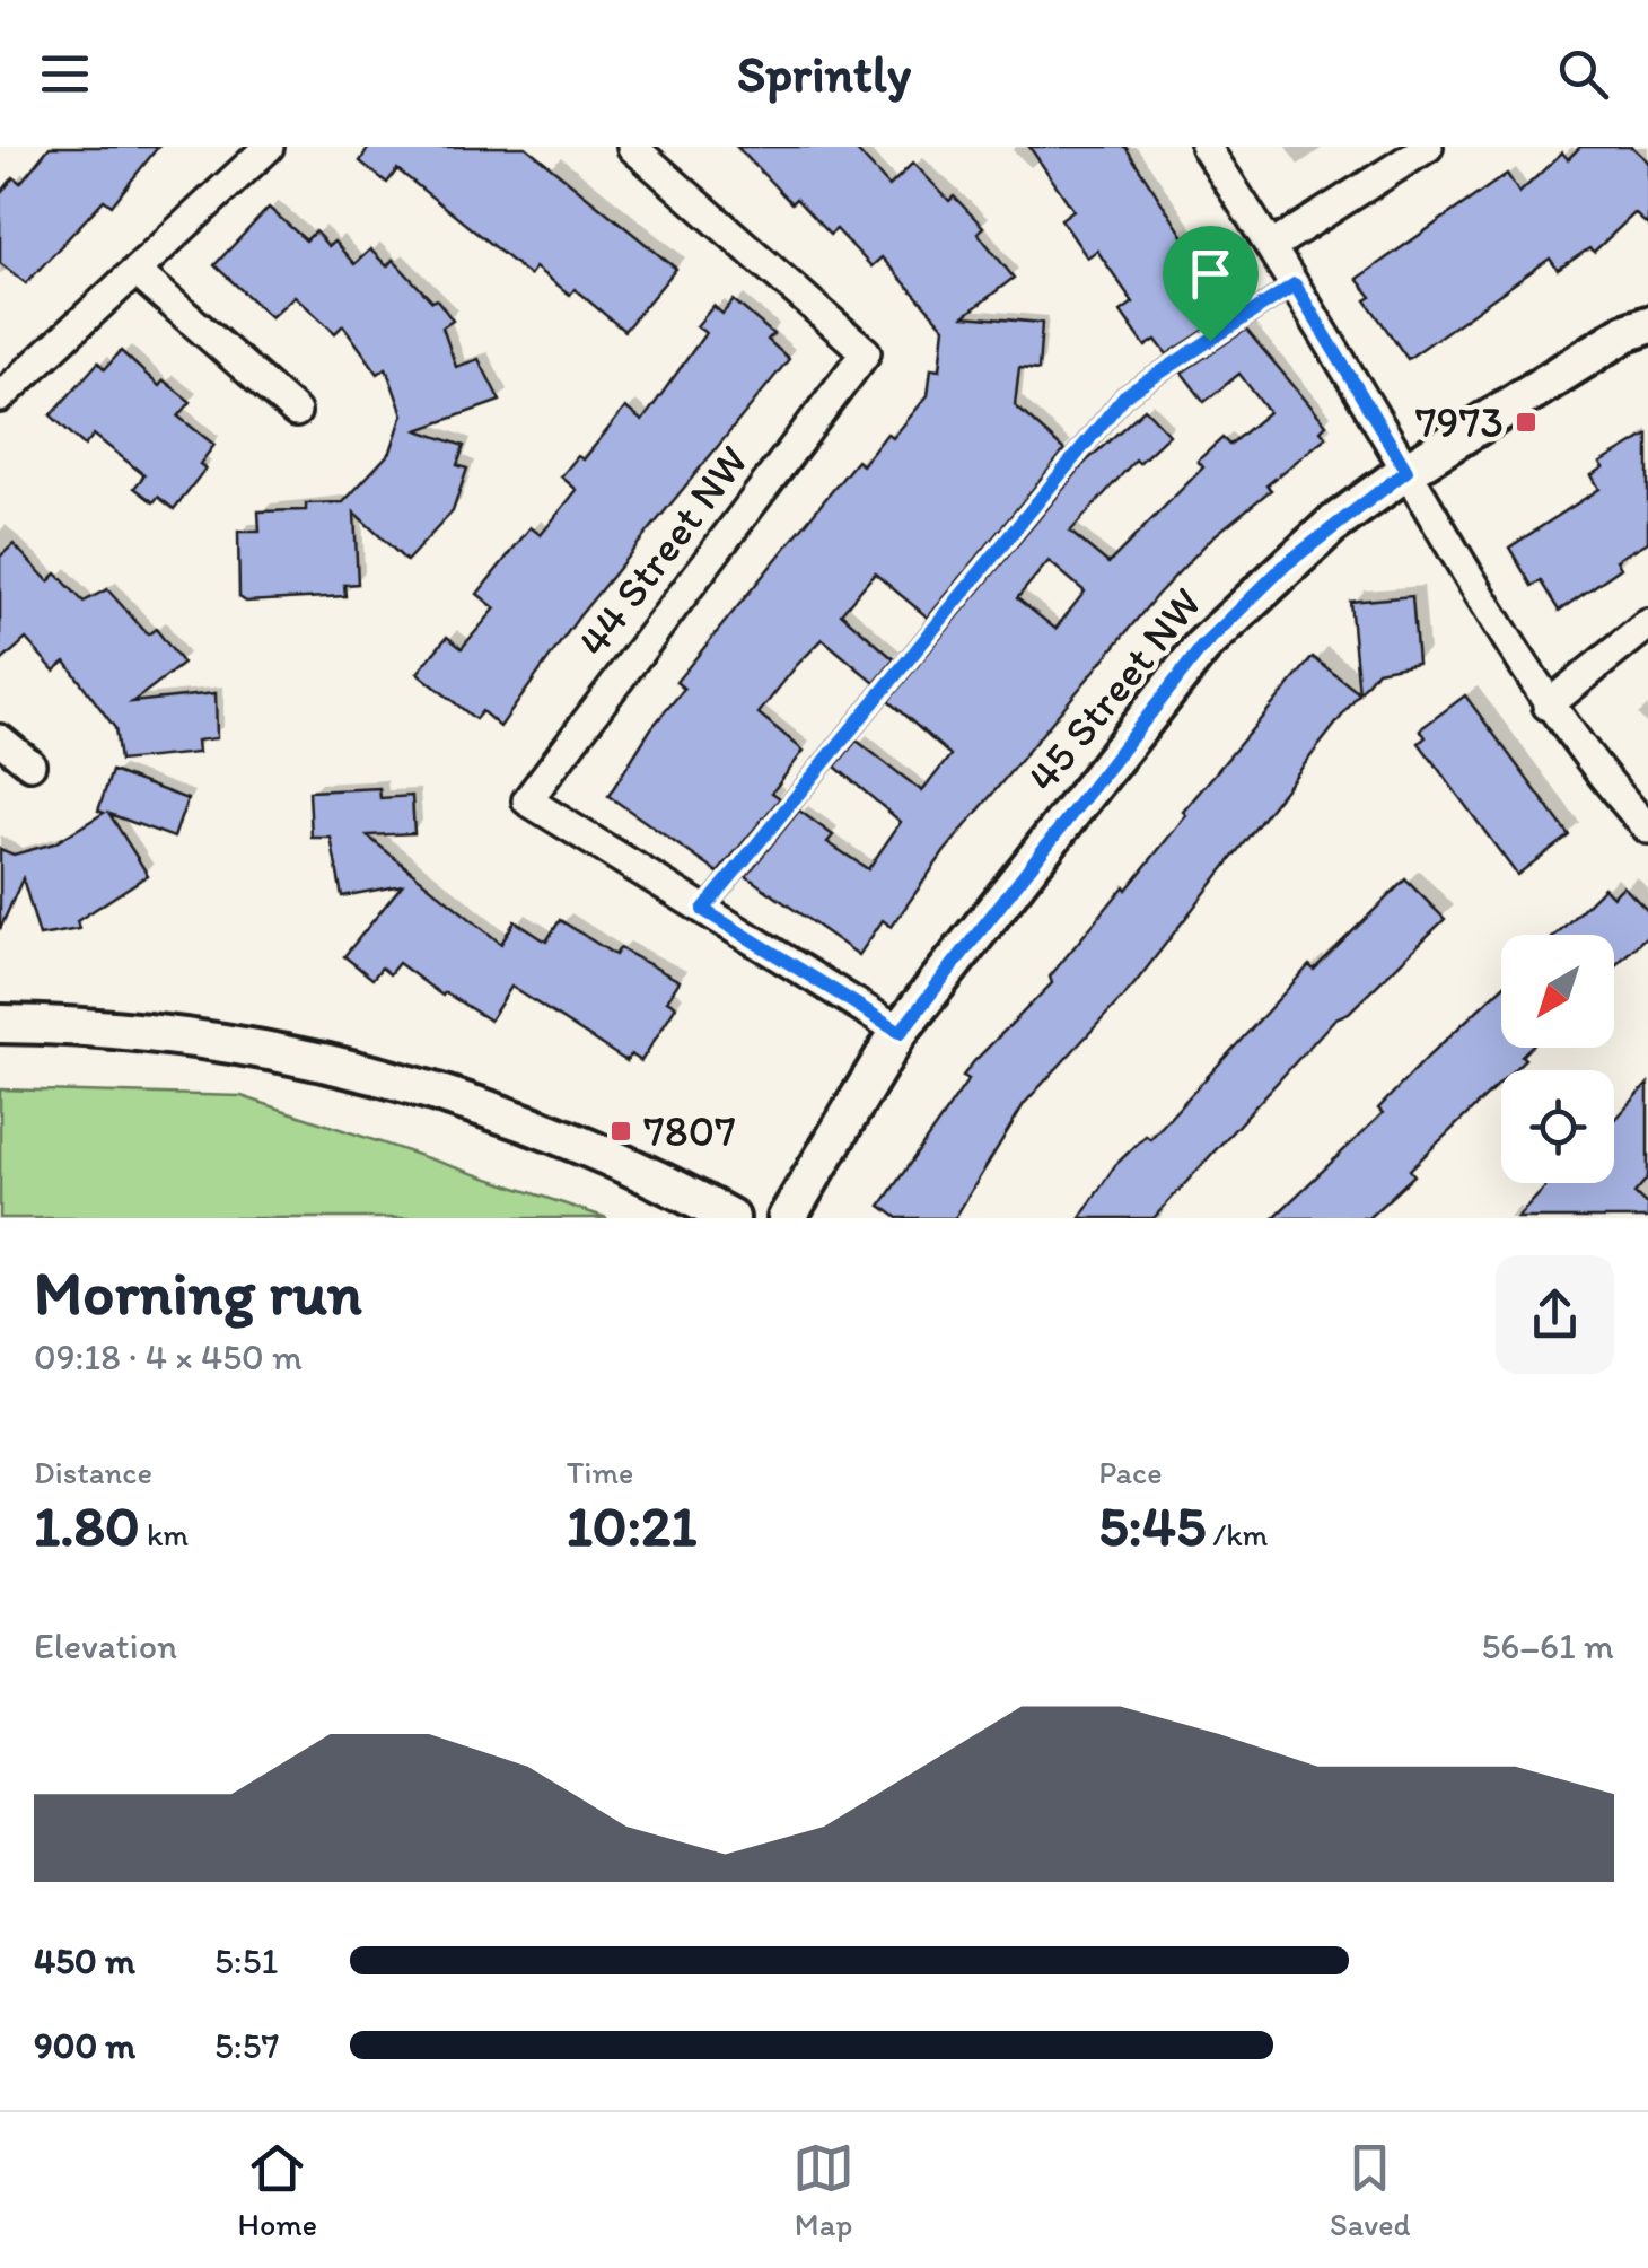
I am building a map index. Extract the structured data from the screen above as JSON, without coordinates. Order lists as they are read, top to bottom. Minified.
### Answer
{"streets":{"street":["44 Street NW","45 Street NW"]},"places":{"transit":["7973","7807"]},"north":"bottom left","page":{"header":"Sprintly","heading":["Morning run","09:18 · 4 × 450 m"],"stats":[["Distance","1.80 km"],["Time","10:21"],["Pace","5:45 /km"]],"chart":["Elevation","56–61 m"],"list":[{"name":"450 m","note":"5:51"},{"name":"900 m","note":"5:57"}],"tabs":["Home","Map","Saved"]}}
